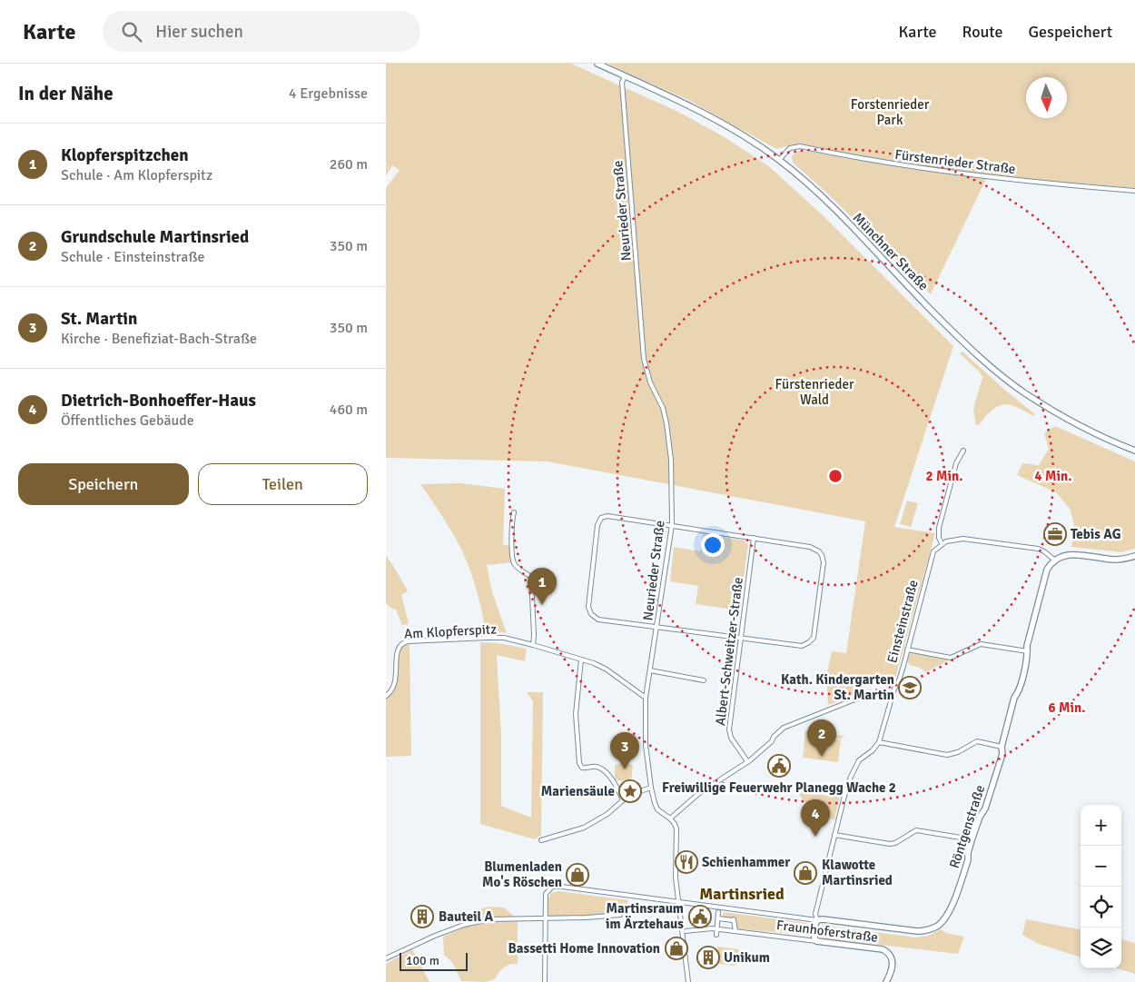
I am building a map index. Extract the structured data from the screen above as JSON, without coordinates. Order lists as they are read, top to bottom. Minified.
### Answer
{"streets":{"street":["Fürstenrieder Straße","Neurieder Straße","Münchner Straße","Einsteinstraße","Am Klopferspitz","Albert-Schweitzer-Straße","Röntgenstraße","Fraunhoferstraße"]},"crossings":[["Fürstenrieder Straße","Münchner Straße"],["Neurieder Straße","Münchner Straße"],["Neurieder Straße","Am Klopferspitz"]],"districts":["Martinsried"],"parks":["Forstenrieder Park","Fürstenrieder Wald"],"places":{"office":["Tebis AG"],"school or university":["Kath. Kindergarten St. Martin"],"public building":["Freiwillige Feuerwehr Planegg Wache 2","Martinsraum im Ärztehaus"],"place":["Mariensäule"],"restaurant":["Schienhammer"],"shop":["Klawotte Martinsried","Blumenladen Mo's Röschen","Bassetti Home Innovation"],"building":["Bauteil A","Unikum"]},"scale_bar":"100 m","north":"bottom","page":{"header":"Karte","search":"Hier suchen","nav":["Karte","Route","Gespeichert"],"heading":["In der Nähe","4 Ergebnisse"],"list":[{"mark":"1","name":"Klopferspitzchen","note":"Schule · Am Klopferspitz","value":"260 m"},{"mark":"2","name":"Grundschule Martinsried","note":"Schule · Einsteinstraße","value":"350 m"},{"mark":"3","name":"St. Martin","note":"Kirche · Benefiziat-Bach-Straße","value":"350 m"},{"mark":"4","name":"Dietrich-Bonhoeffer-Haus","note":"Öffentliches Gebäude","value":"460 m"}],"buttons":["Speichern","Teilen"],"pins":["1","2","3","4"],"map_buttons":["+","−"],"scale":"100 m"},"rings":["2 Min.","4 Min.","6 Min."]}
